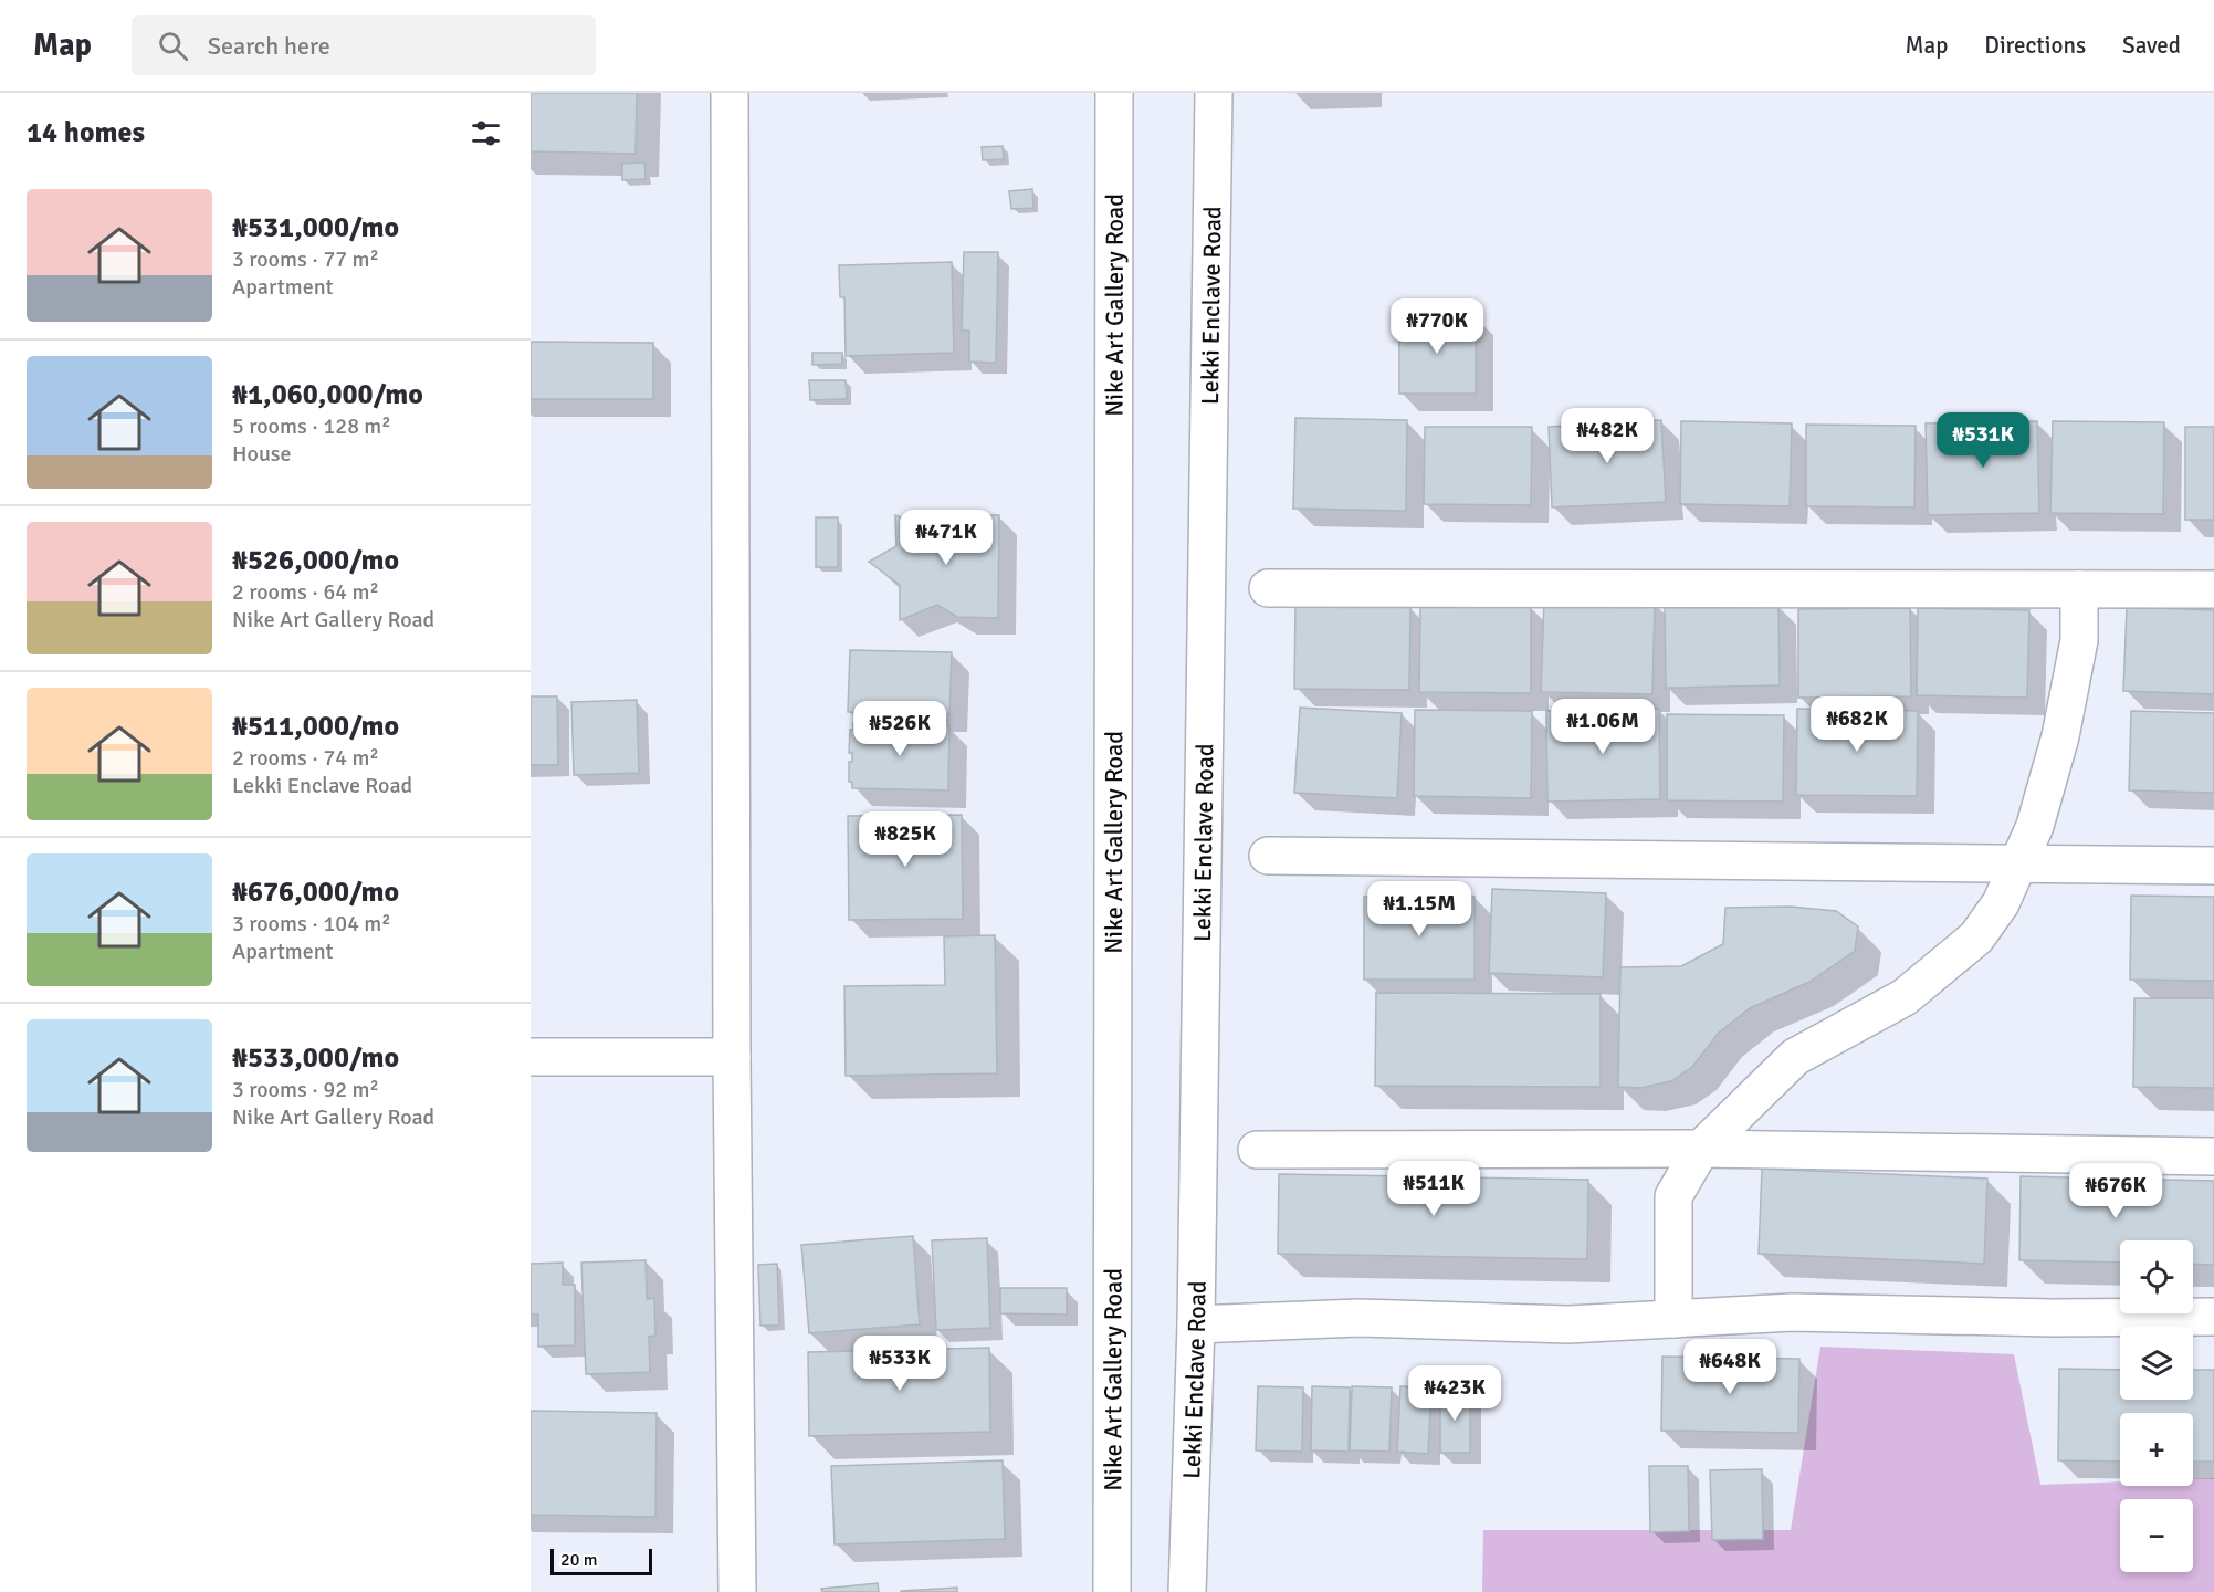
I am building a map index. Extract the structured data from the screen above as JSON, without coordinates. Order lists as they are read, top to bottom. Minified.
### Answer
{"streets":{"street":["Nike Art Gallery Road","Lekki Enclave Road"]},"scale_bar":"20 m","page":{"header":"Map","search":"Search here","nav":["Map","Directions","Saved"],"heading":"14 homes","list":[{"name":"₦531,000/mo","note":"3 rooms · 77 m² · Apartment"},{"name":"₦1,060,000/mo","note":"5 rooms · 128 m² · House"},{"name":"₦526,000/mo","note":"2 rooms · 64 m² · Nike Art Gallery Road"},{"name":"₦511,000/mo","note":"2 rooms · 74 m² · Lekki Enclave Road"},{"name":"₦676,000/mo","note":"3 rooms · 104 m² · Apartment"},{"name":"₦533,000/mo","note":"3 rooms · 92 m² · Nike Art Gallery Road"}],"price":["₦770K","₦482K","₦531K","₦471K","₦682K","₦1.06M","₦526K","₦825K","₦1.15M","₦511K","₦676K","₦533K","₦648K","₦423K"],"map_buttons":["+","−"],"scale":"20 m"}}
